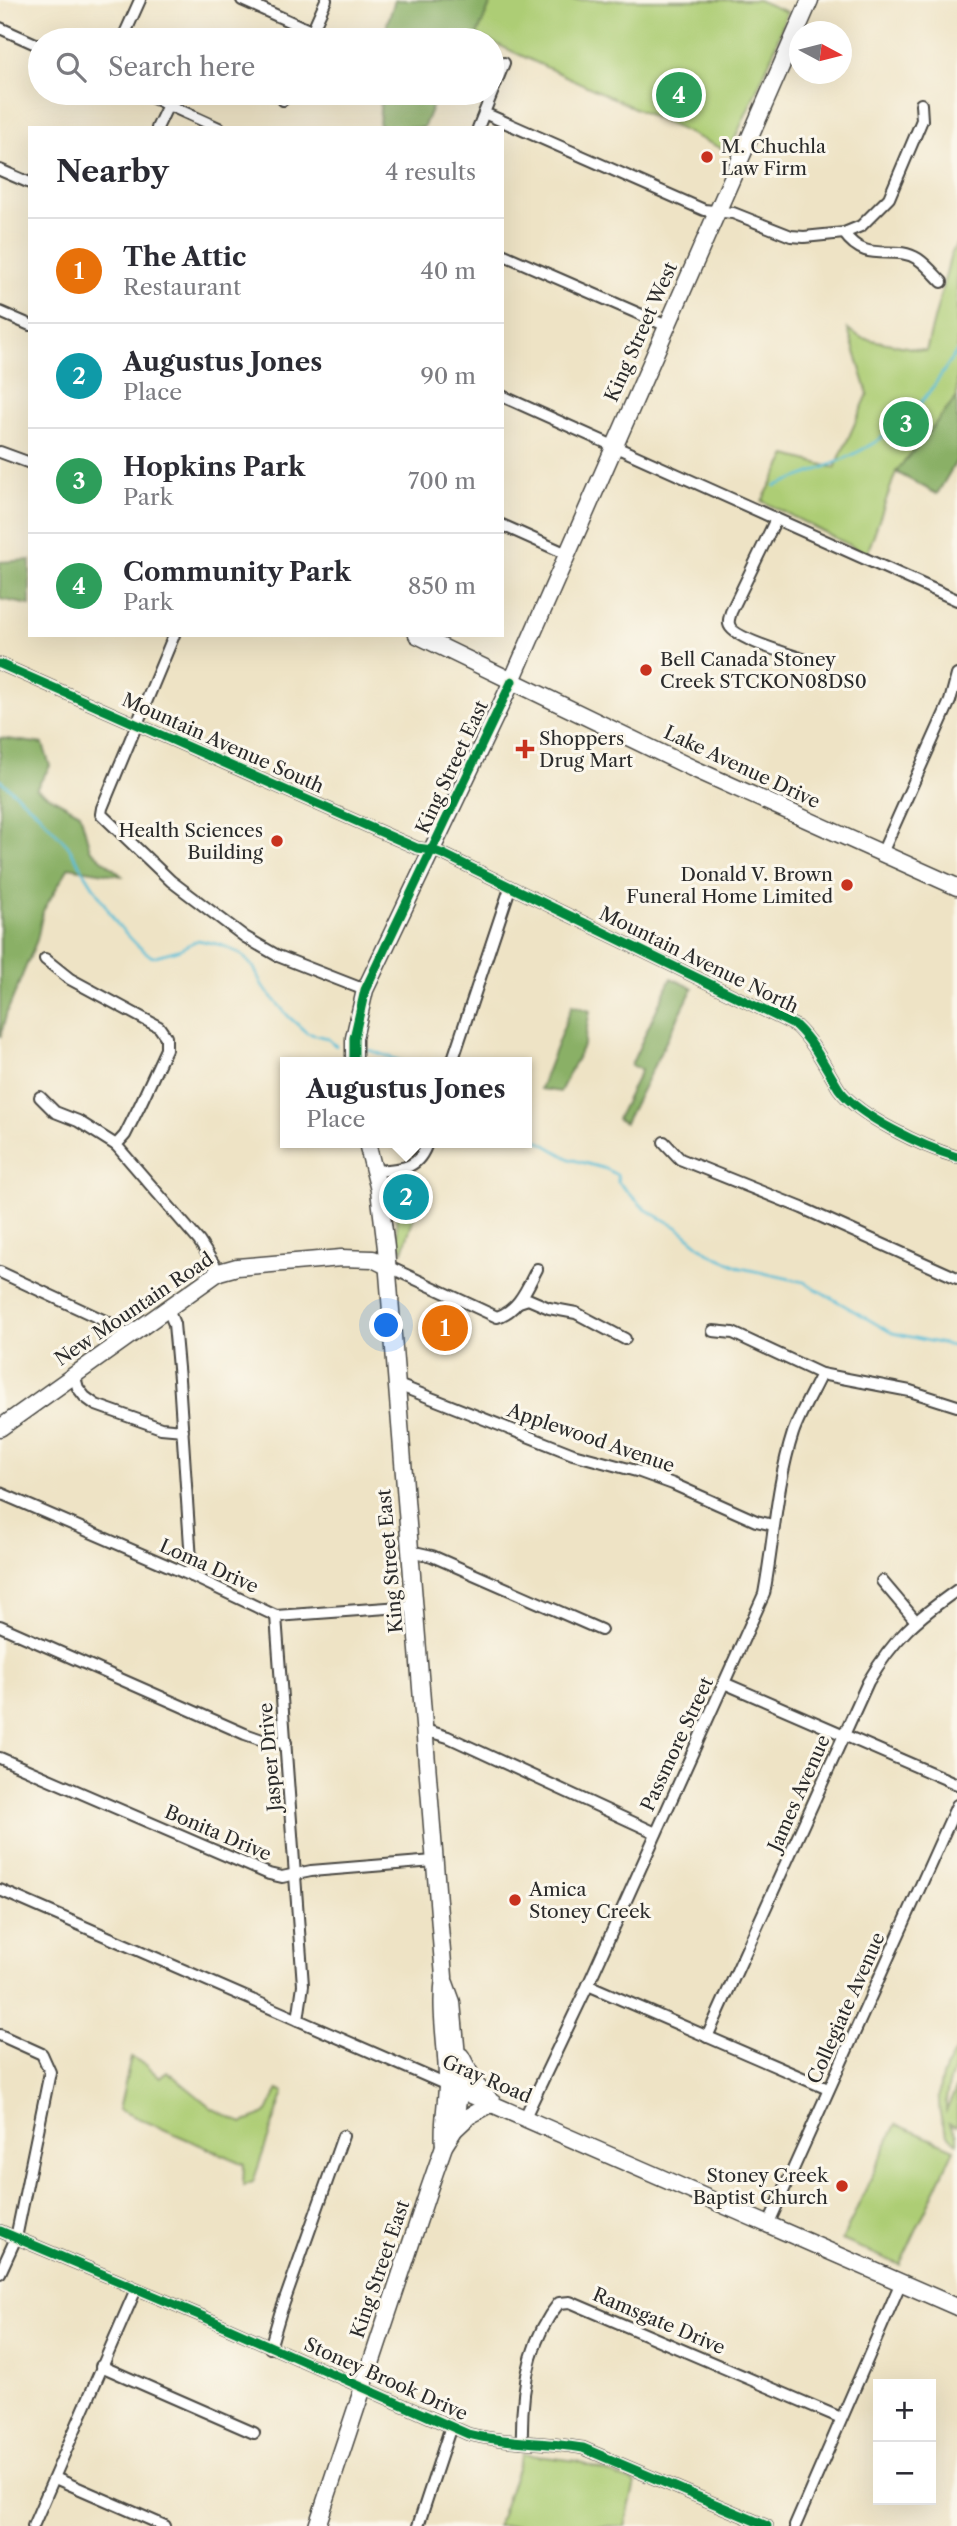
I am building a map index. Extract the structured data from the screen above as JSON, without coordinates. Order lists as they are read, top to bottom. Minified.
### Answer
{"streets":{"main road":["King Street West","King Street East","Lake Avenue Drive","New Mountain Road","Gray Road"],"street":["Mountain Avenue South","Mountain Avenue North","Applewood Avenue","Loma Drive","Passmore Street","Jasper Drive","James Avenue","Bonita Drive","Collegiate Avenue","Ramsgate Drive","Stoney Brook Drive"]},"crossings":[["King Street West","King Street East"],["King Street West","Lake Avenue Drive"],["Mountain Avenue South","King Street East"],["Mountain Avenue South","Mountain Avenue North"],["King Street East","Lake Avenue Drive"],["King Street East","Mountain Avenue North"],["King Street East","New Mountain Road"],["King Street East","Applewood Avenue"],["King Street East","Loma Drive"],["King Street East","Bonita Drive"],["King Street East","Gray Road"],["King Street East","Stoney Brook Drive"],["Applewood Avenue","Passmore Street"],["Loma Drive","Jasper Drive"],["Passmore Street","Gray Road"],["Jasper Drive","Bonita Drive"],["Jasper Drive","Gray Road"],["Collegiate Avenue","Gray Road"],["Ramsgate Drive","Stoney Brook Drive"]],"places":{"other":["M. Chuchla Law Firm","Bell Canada Stoney Creek STCKON08DS0","Health Sciences Building","Donald V. Brown Funeral Home Limited","Amica Stoney Creek","Stoney Creek Baptist Church"],"health":["Shoppers Drug Mart"]},"north":"right","page":{"search":"Search here","pins":["4","3","2","1"],"heading":["Nearby","4 results"],"list":[{"mark":"1","name":"The Attic","note":"Restaurant","value":"40 m"},{"mark":"2","name":"Augustus Jones","note":"Place","value":"90 m"},{"mark":"3","name":"Hopkins Park","note":"Park","value":"700 m"},{"mark":"4","name":"Community Park","note":"Park","value":"850 m"}],"popup":["Augustus Jones","Place"],"map_buttons":["+","−"]}}
